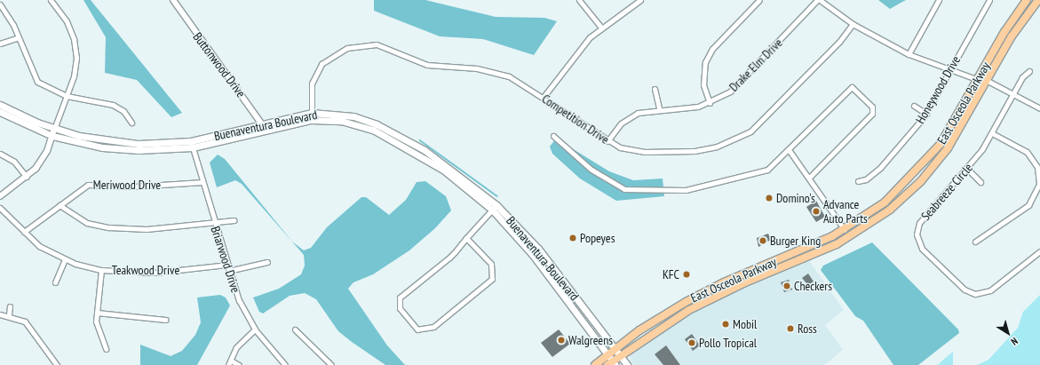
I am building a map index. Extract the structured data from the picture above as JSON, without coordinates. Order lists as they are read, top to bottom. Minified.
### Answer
{"streets":{"main road":["East Osceola Parkway","Buenaventura Boulevard"],"street":["Buttonwood Drive","Drake Elm Drive","Honeywood Drive","Competition Drive","Meriwood Drive","Seabreeze Circle","Briarwood Drive","Teakwood Drive"]},"crossings":[["Buttonwood Drive","Buenaventura Boulevard"],["Drake Elm Drive","Competition Drive"],["East Osceola Parkway","Buenaventura Boulevard"],["Competition Drive","Buenaventura Boulevard"],["Buenaventura Boulevard","Briarwood Drive"],["Meriwood Drive","Briarwood Drive"],["Meriwood Drive","Teakwood Drive"],["Briarwood Drive","Teakwood Drive"]],"places":["Domino's","Advance Auto Parts","Popeyes","Burger King","KFC","Checkers","Mobil","Ross","Walgreens","Pollo Tropical"],"north":"bottom right"}
